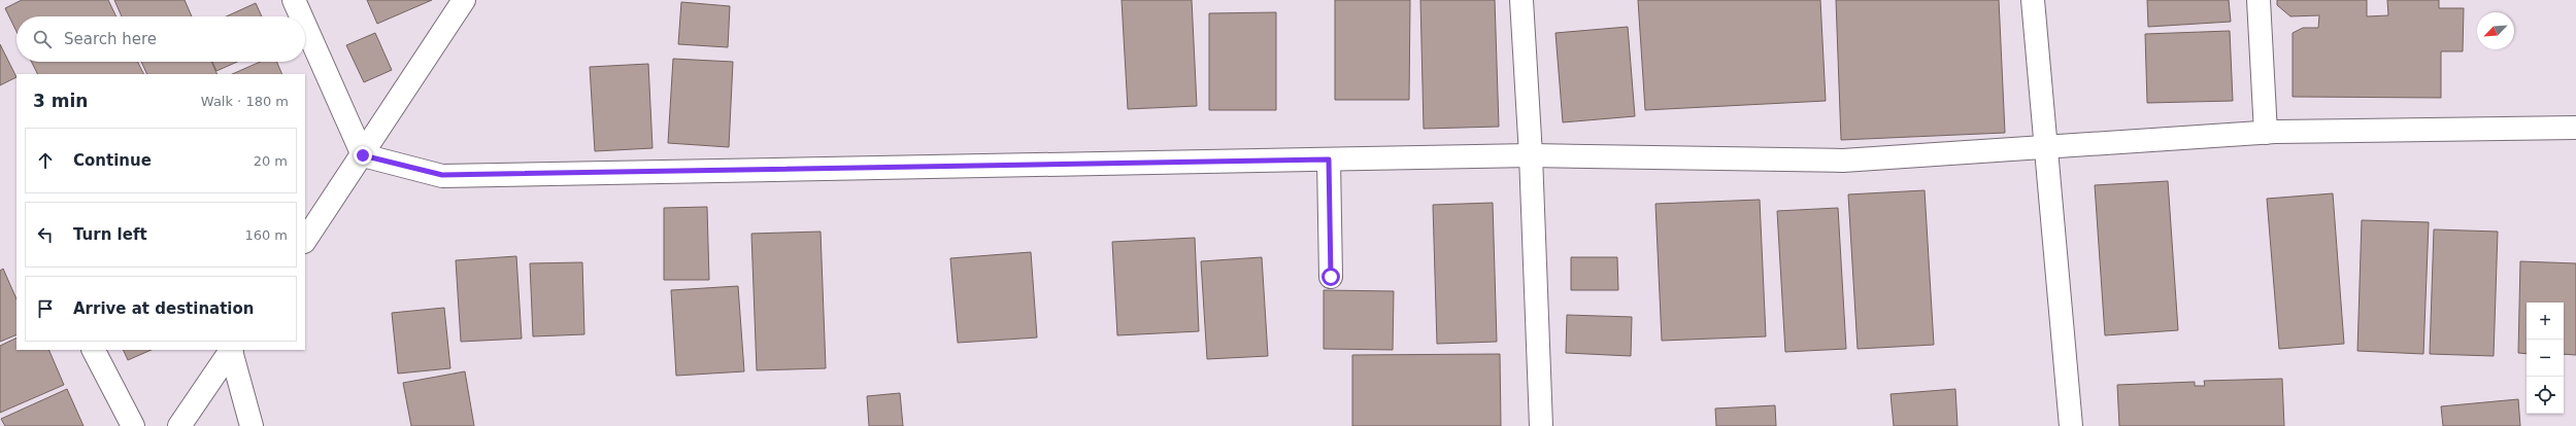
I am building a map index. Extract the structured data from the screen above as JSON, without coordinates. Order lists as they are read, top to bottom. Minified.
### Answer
{"north":"bottom left","page":{"search":"Search here","heading":["3 min","Walk · 180 m"],"list":[["Continue","20 m"],["Turn left","160 m"],"Arrive at destination"],"map_buttons":["+","−"]}}
